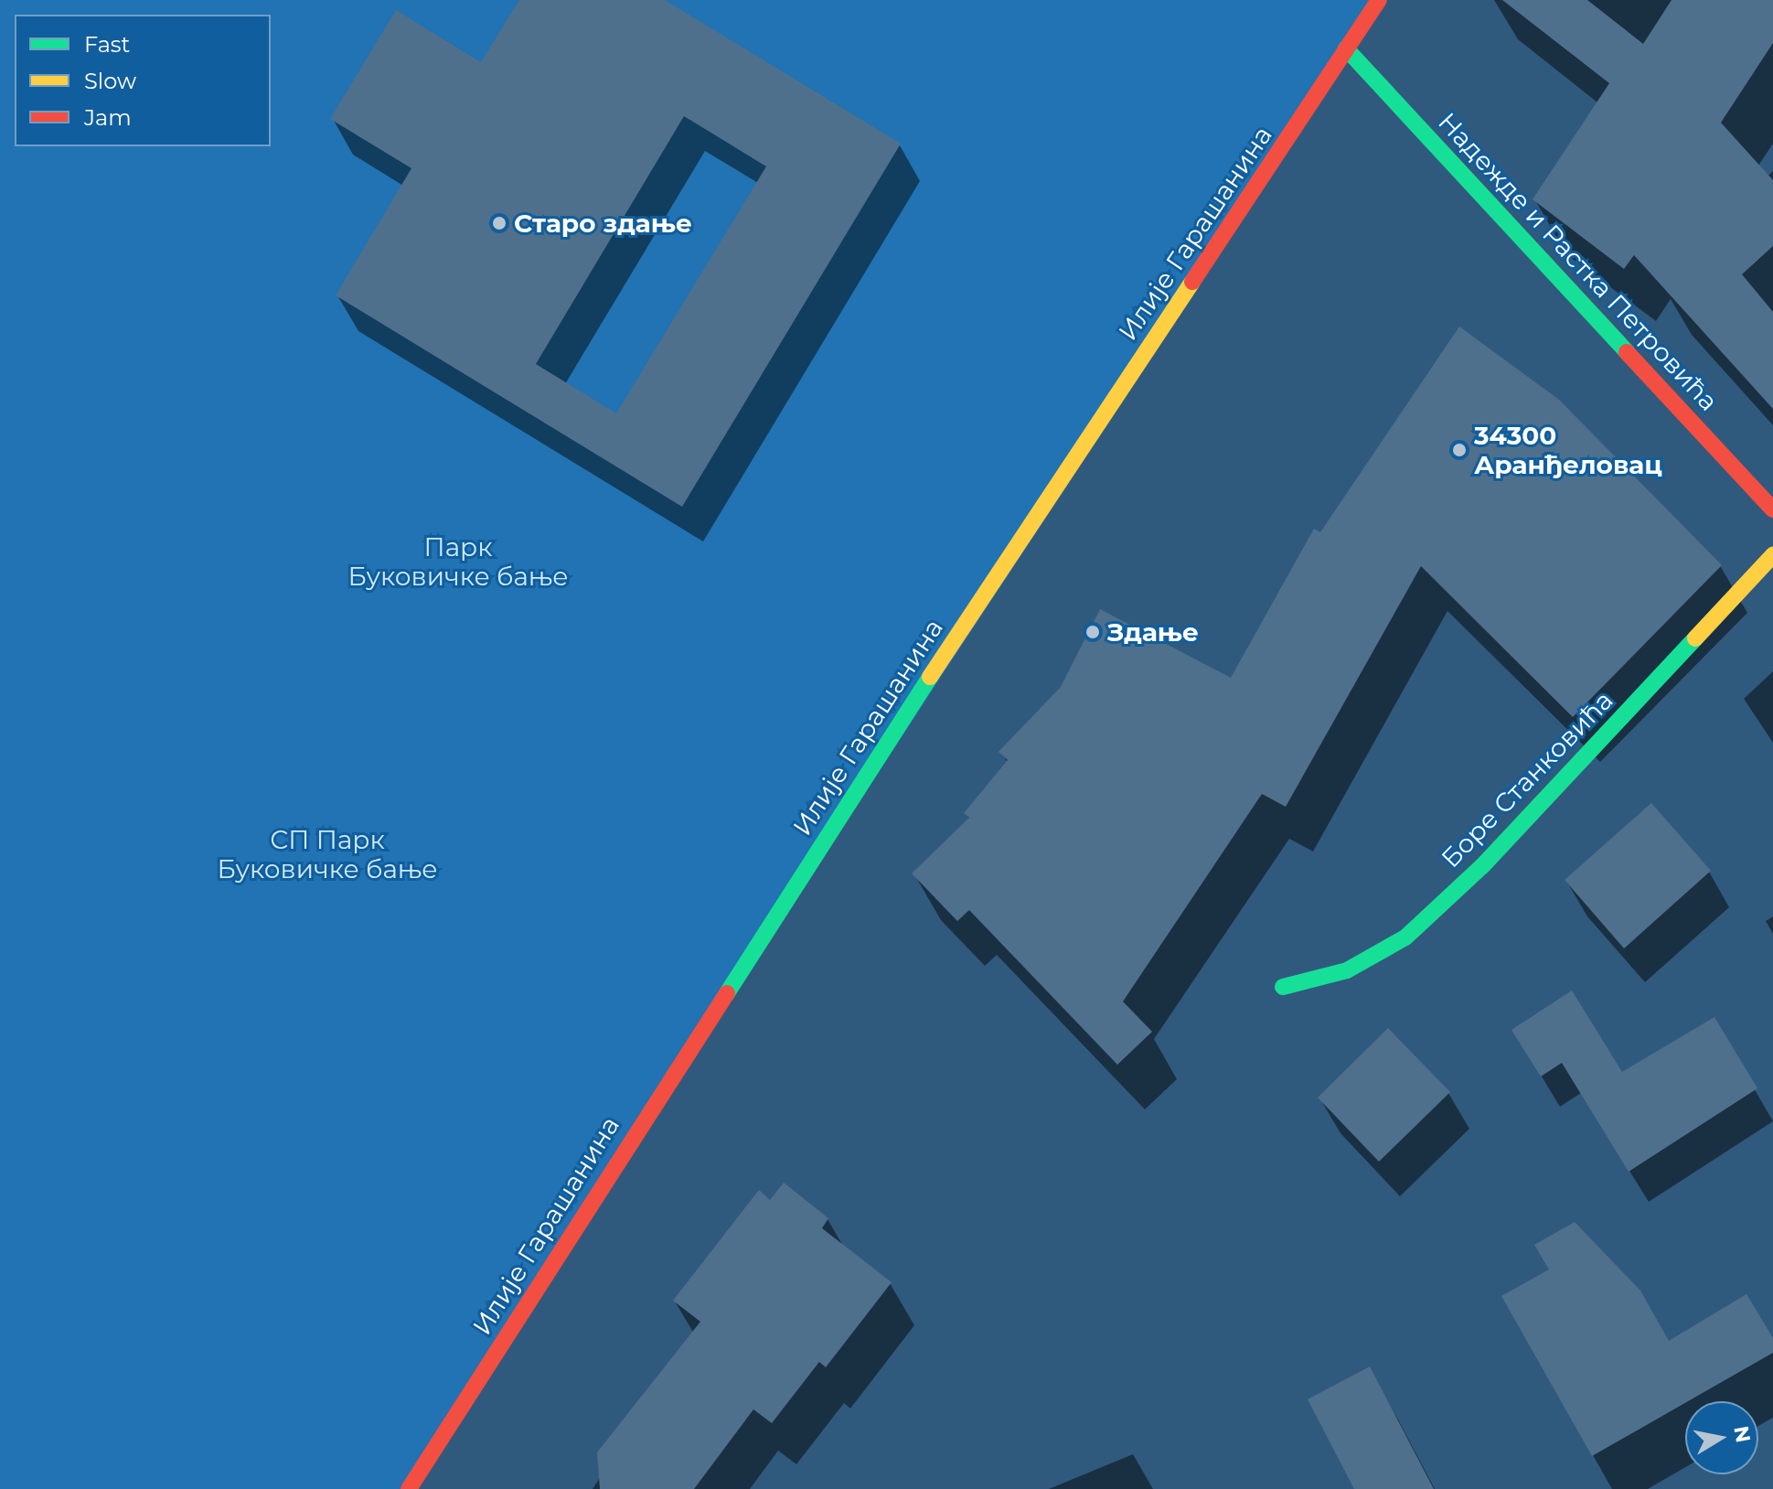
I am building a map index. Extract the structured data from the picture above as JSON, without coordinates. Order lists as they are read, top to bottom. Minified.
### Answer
{"streets":{"street":["Илије Гарашанина","Надежде и Растка Петровића","Боре Станковића"]},"crossings":[["Илије Гарашанина","Надежде и Растка Петровића"]],"parks":["Парк Буковичке бање","СП Парк Буковичке бање"],"places":["Старо здање","34300 Аранђеловац","Здање"],"legend":["Fast","Slow","Jam"],"north":"right"}
